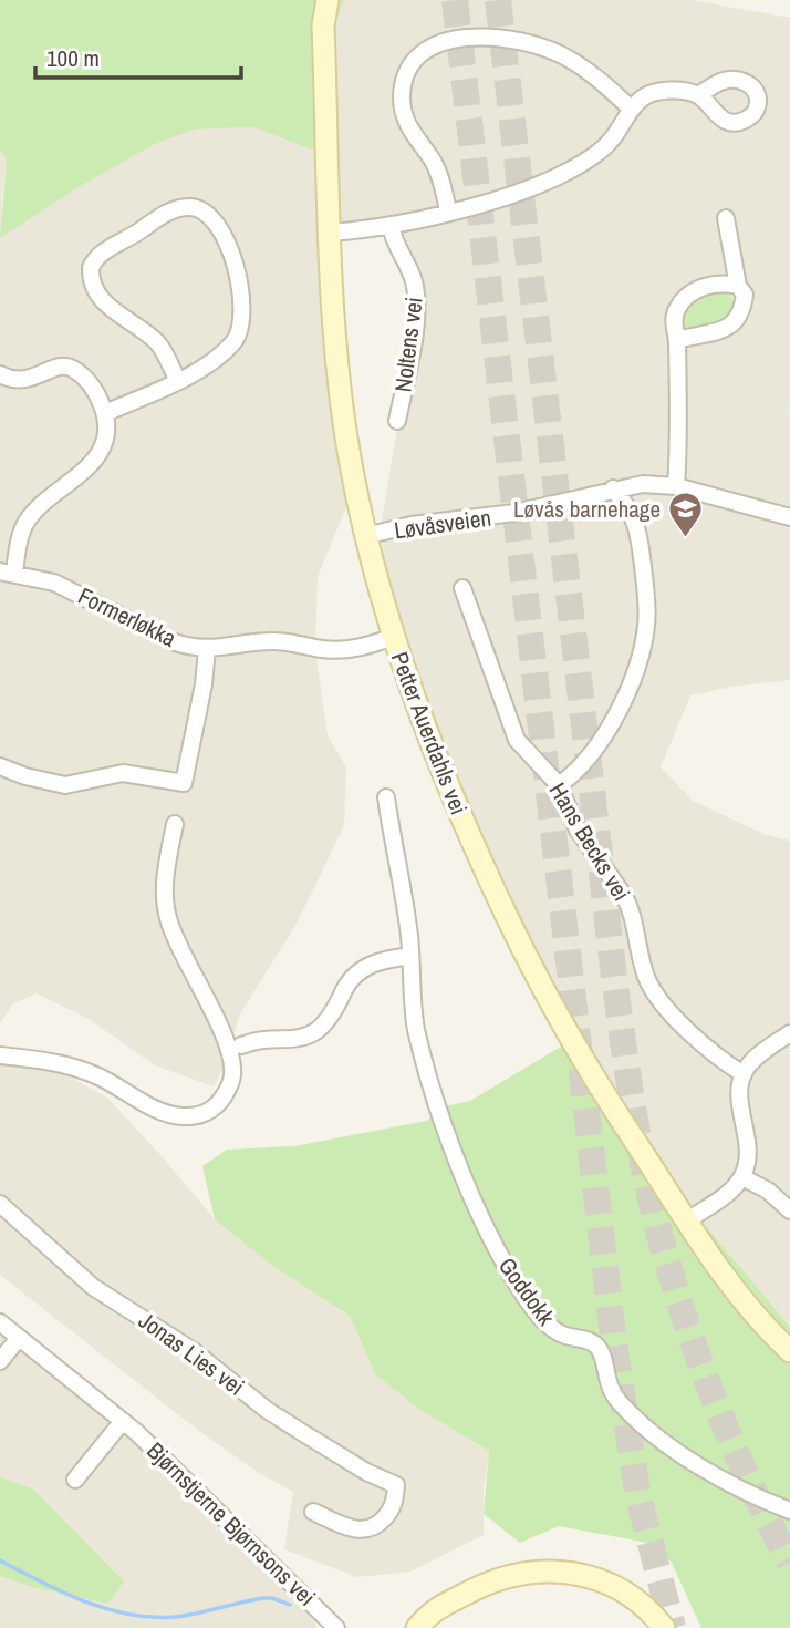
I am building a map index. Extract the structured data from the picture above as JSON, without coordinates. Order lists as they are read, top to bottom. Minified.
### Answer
{"streets":{"street":["Noltens vei","Løvåsveien","Formerløkka","Petter Auerdahls vei","Hans Becks vei","Goddokk","Jonas Lies vei","Bjørnstjerne Bjørnsons vei"]},"crossings":[["Løvåsveien","Petter Auerdahls vei"],["Formerløkka","Petter Auerdahls vei"]],"places":{"school or university":["Løvås barnehage"]},"scale_bar":"100 m"}
